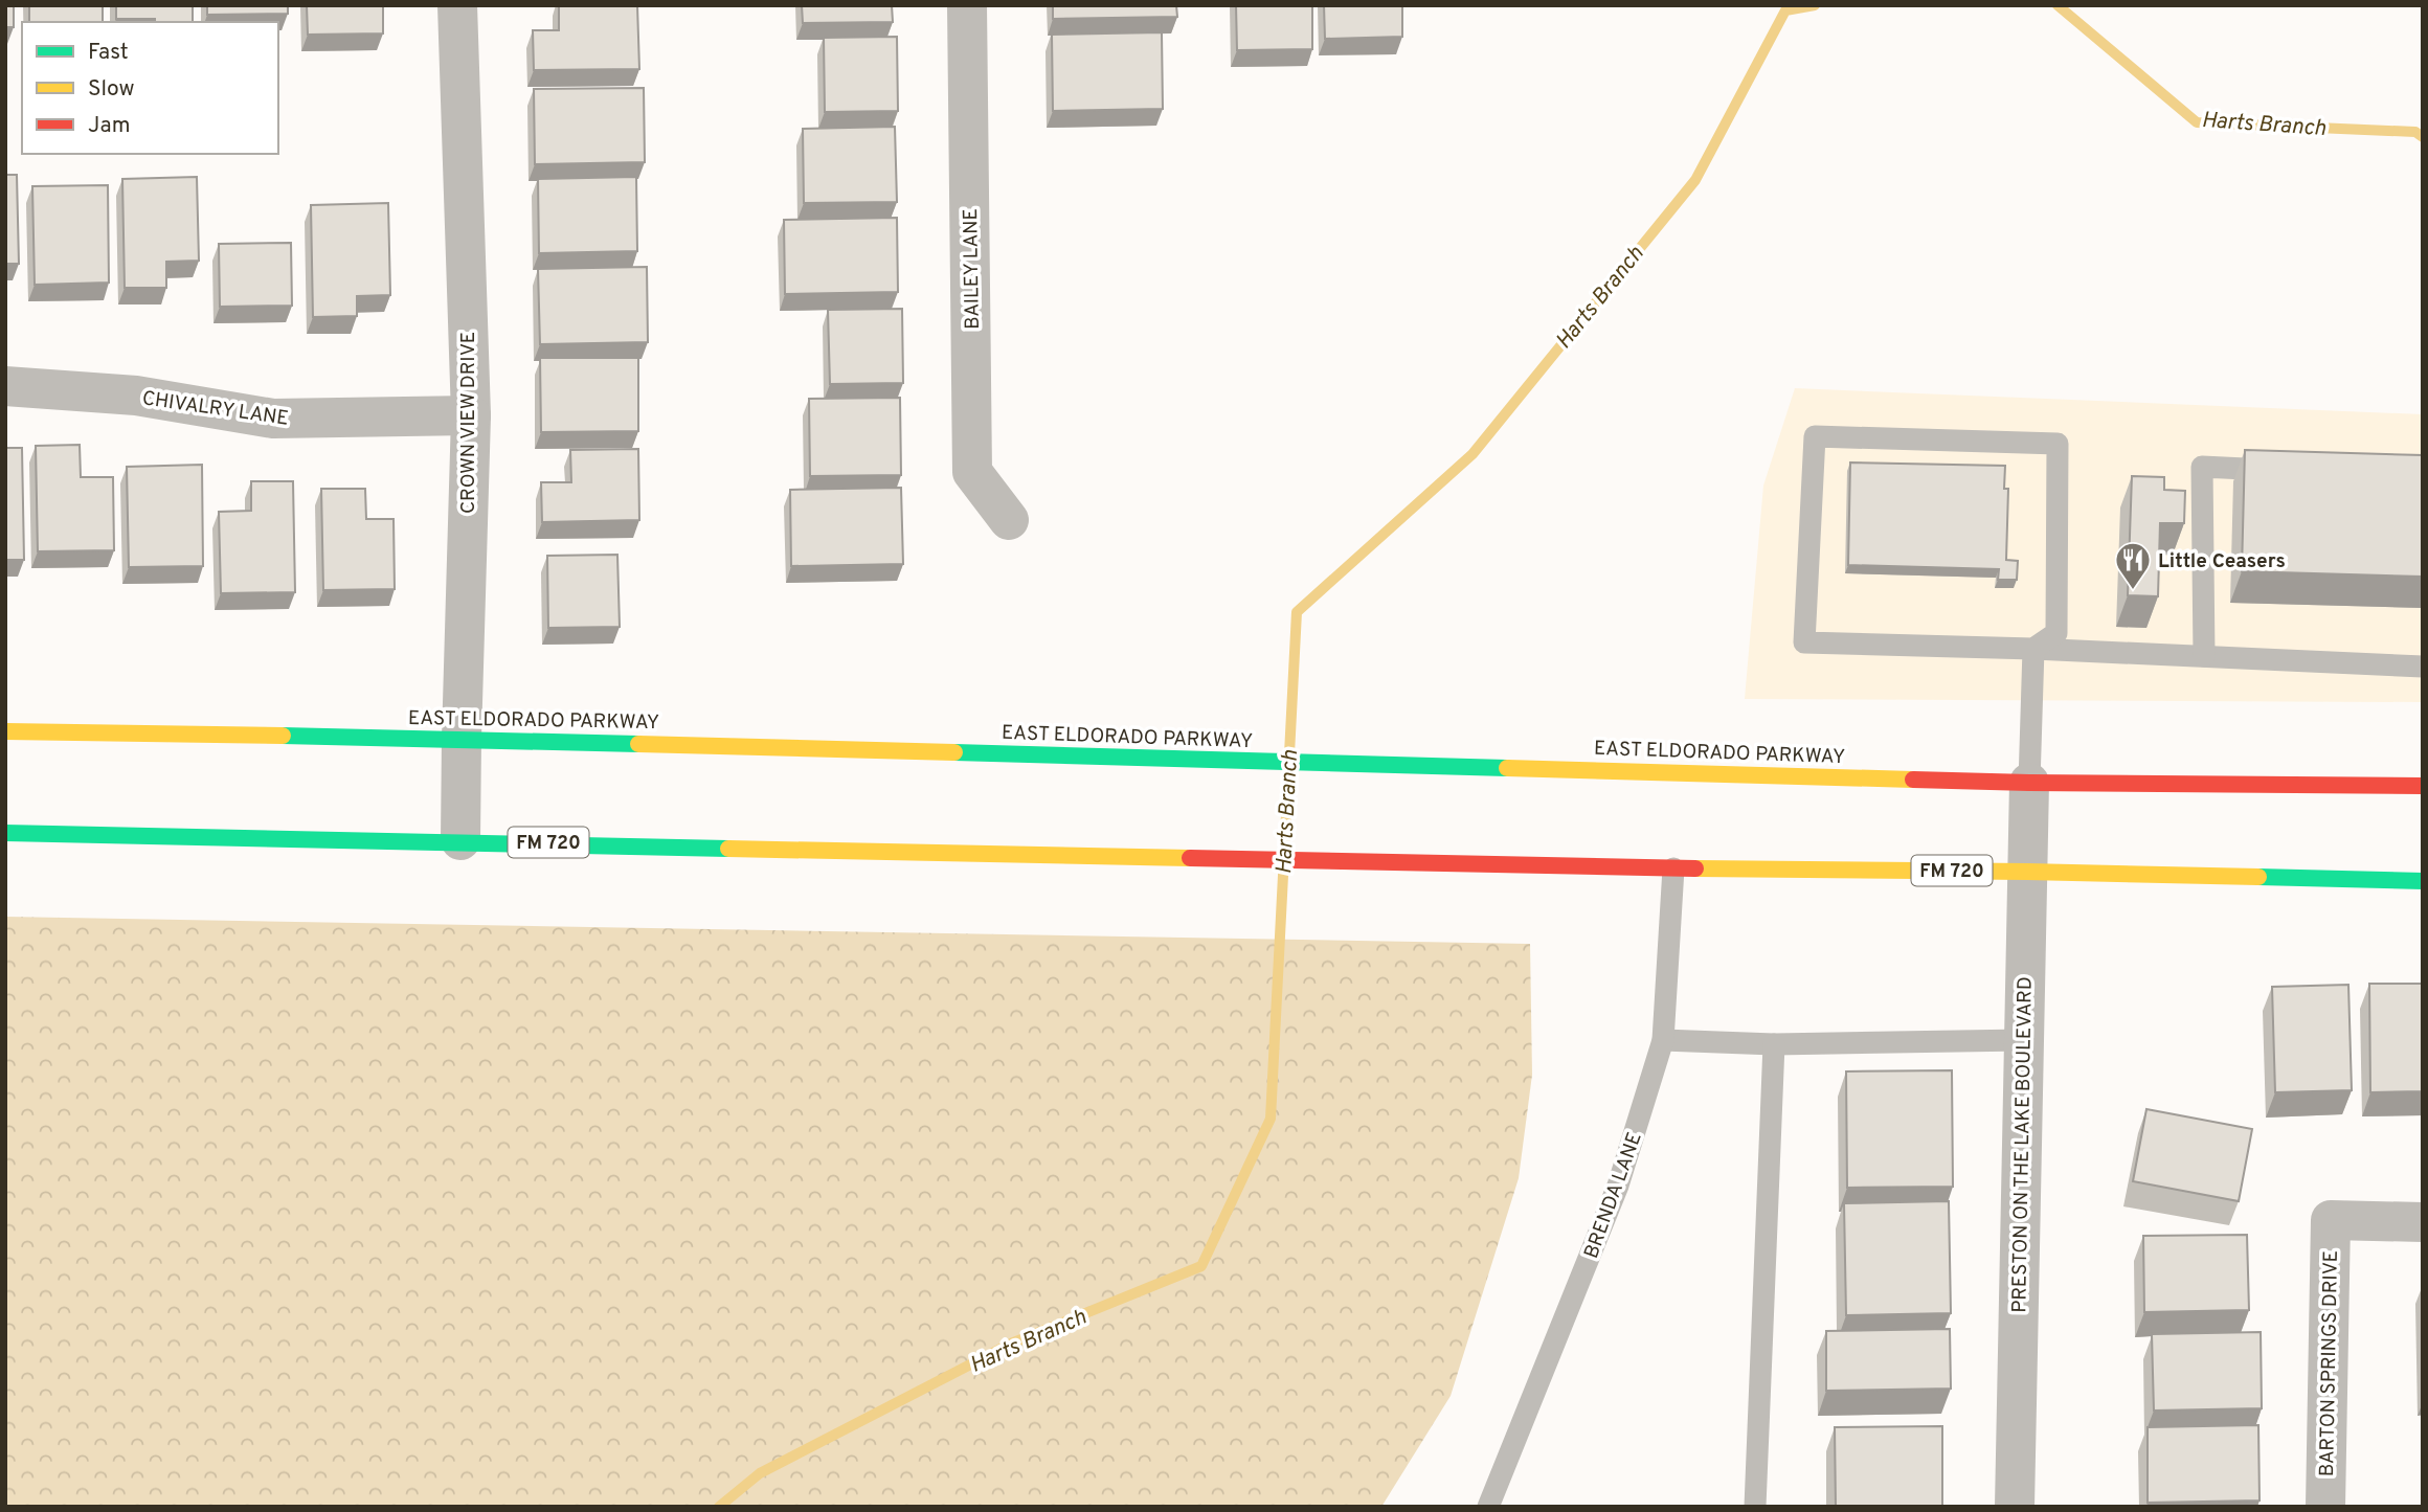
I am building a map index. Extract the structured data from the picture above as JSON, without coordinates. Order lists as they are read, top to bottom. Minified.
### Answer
{"streets":{"main road":["EAST ELDORADO PARKWAY","FM 720"],"street":["BAILEY LANE","CHIVALRY LANE","CROWN VIEW DRIVE","PRESTON ON THE LAKE BOULEVARD","BARTON SPRINGS DRIVE"],"lane":["BRENDA LANE"]},"crossings":[["CHIVALRY LANE","CROWN VIEW DRIVE"],["CROWN VIEW DRIVE","EAST ELDORADO PARKWAY"],["CROWN VIEW DRIVE","FM 720"],["EAST ELDORADO PARKWAY","PRESTON ON THE LAKE BOULEVARD"],["FM 720","PRESTON ON THE LAKE BOULEVARD"],["FM 720","BRENDA LANE"]],"water":["Harts Branch"],"places":{"restaurant":["Little Ceasers"]},"legend":["Fast","Slow","Jam"]}
